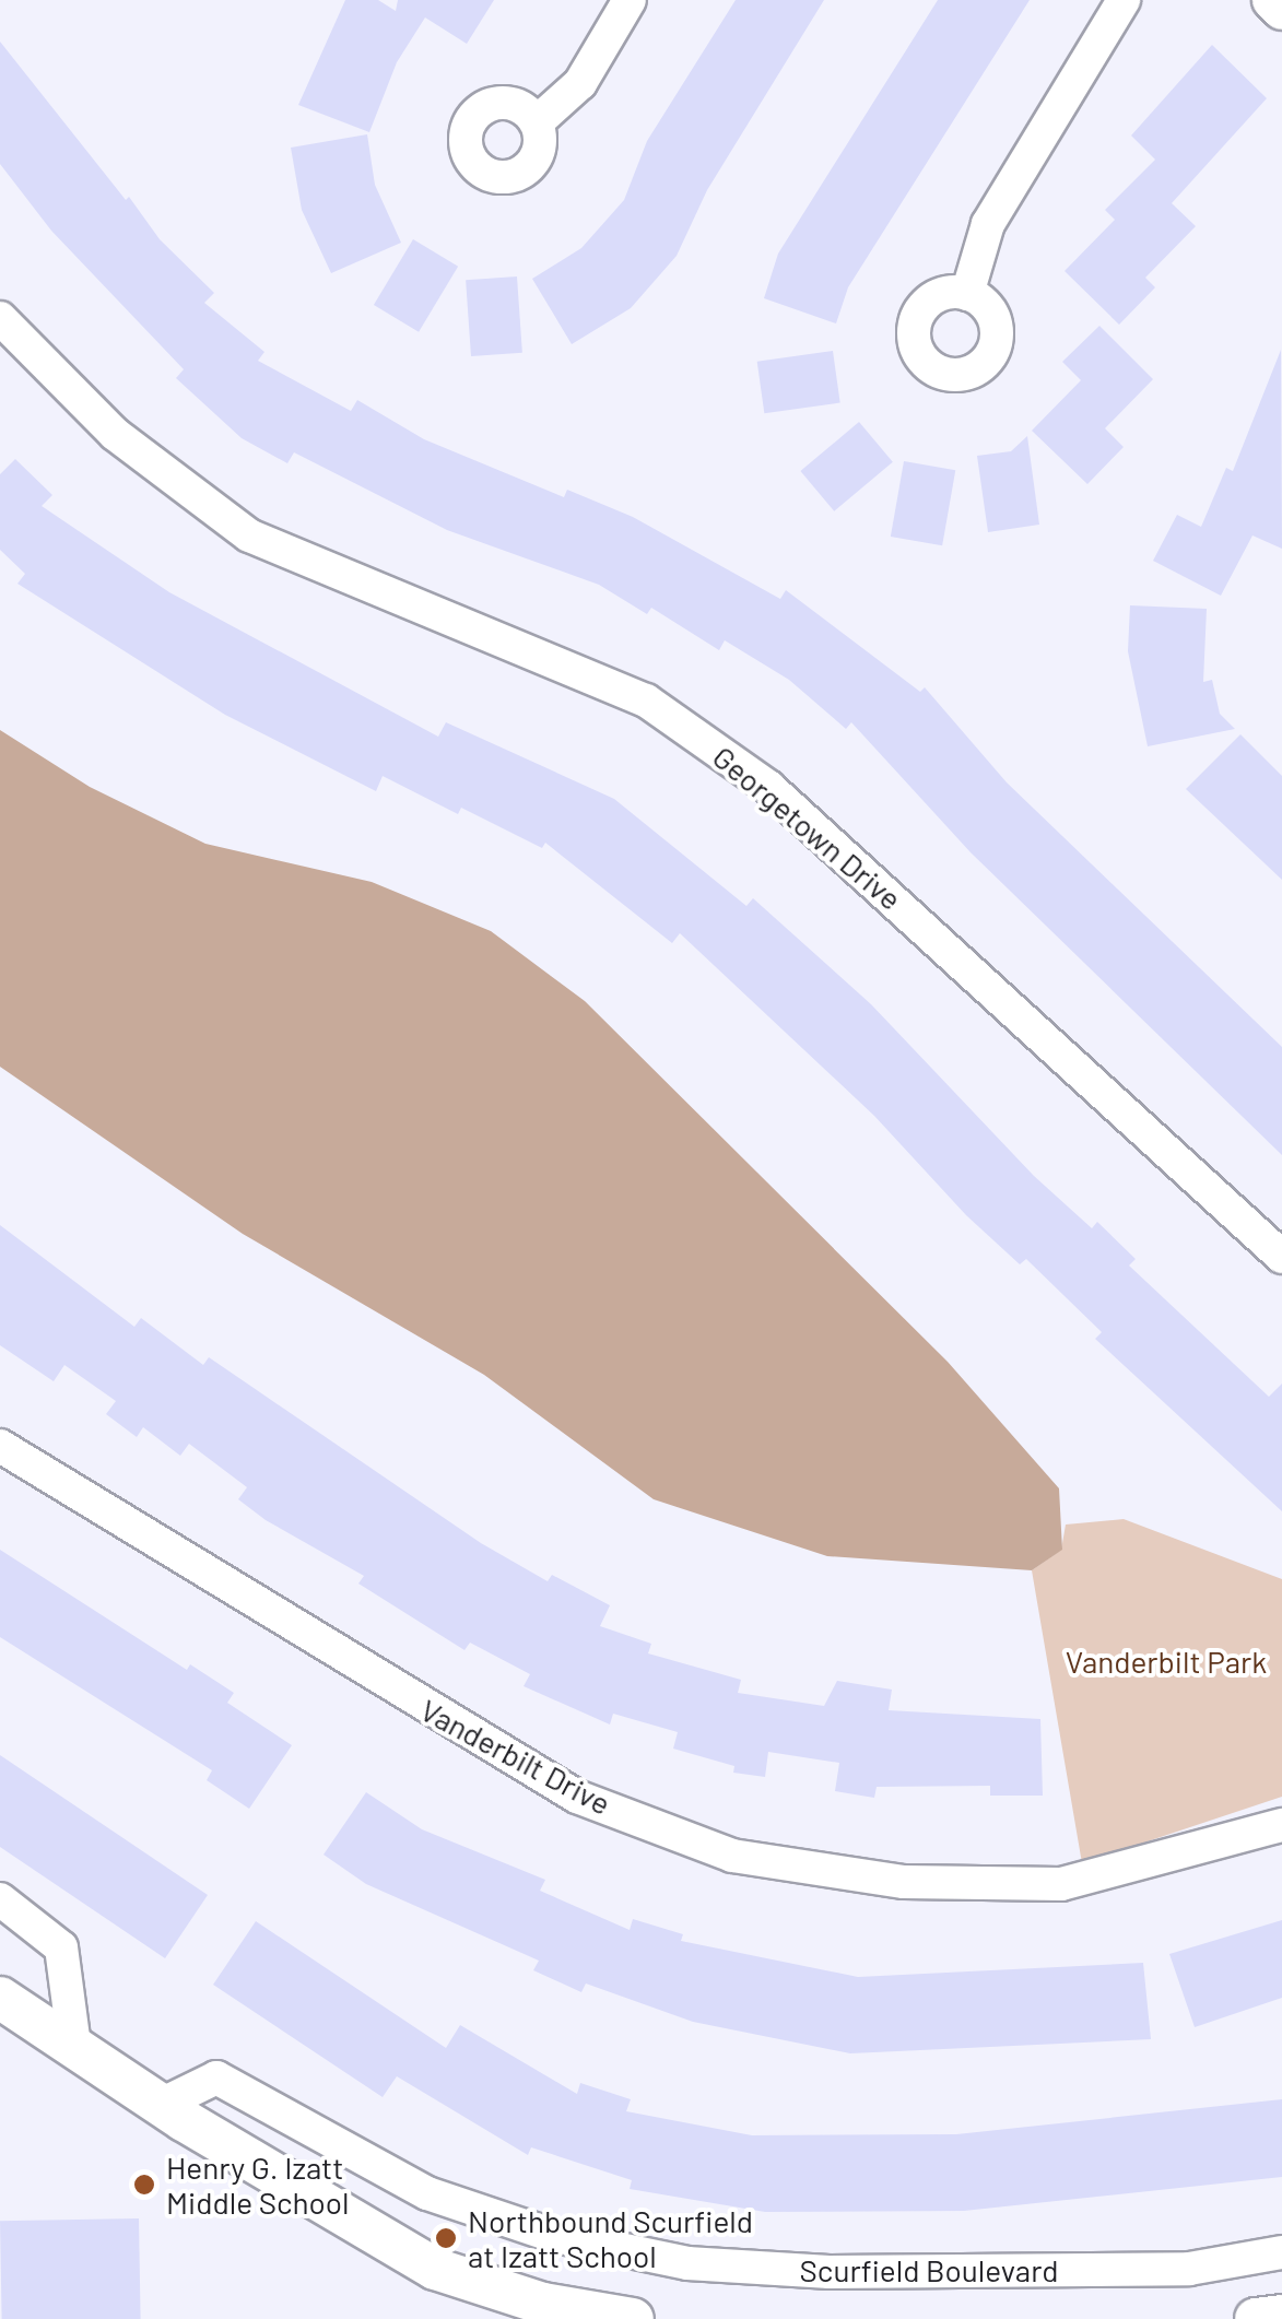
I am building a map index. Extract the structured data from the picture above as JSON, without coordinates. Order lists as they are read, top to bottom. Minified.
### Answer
{"streets":{"street":["Georgetown Drive","Vanderbilt Drive","Scurfield Boulevard"]},"parks":["Vanderbilt Park"],"places":["Henry G. Izatt Middle School","Northbound Scurfield at Izatt School"]}
